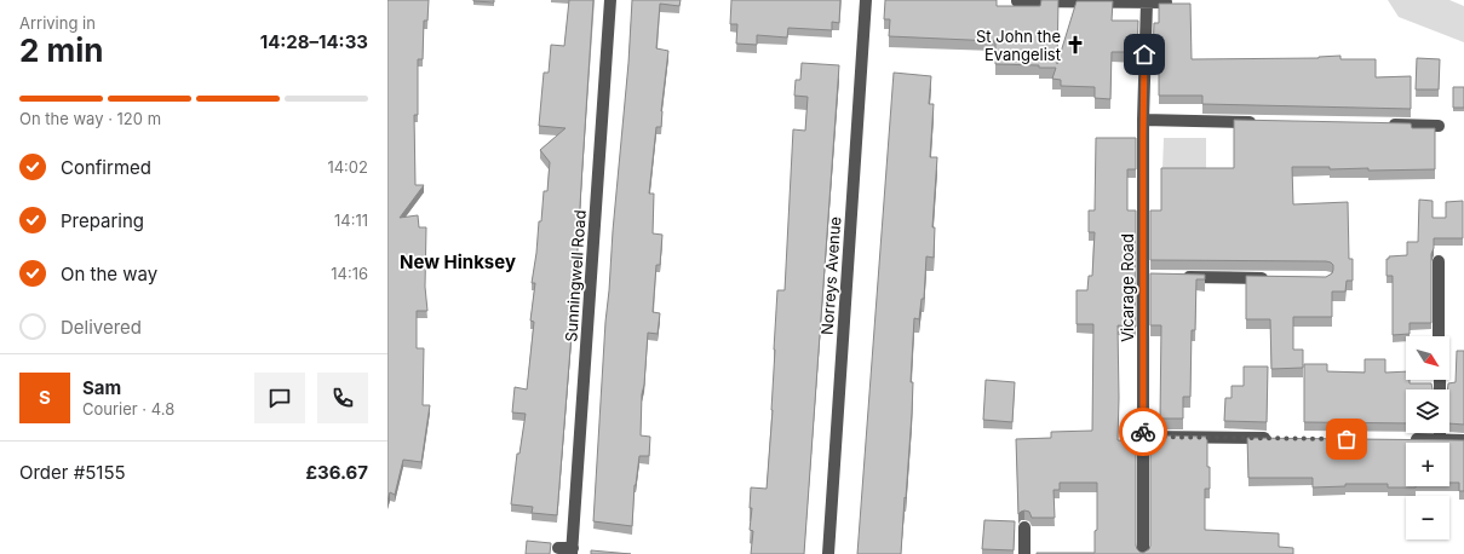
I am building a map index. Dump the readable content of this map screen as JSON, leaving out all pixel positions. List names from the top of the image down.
{
  "streets": {
    "street": ["Sunningwell Road", "Norreys Avenue", "Vicarage Road"]
  },
  "districts": ["New Hinksey"],
  "places": {
    "church": ["St John the Evangelist"]
  },
  "north": "bottom right",
  "page": {
    "heading": ["2 min", "Arriving in", "14:28–14:33"],
    "panel": [
      "Sam",
      "Courier · 4.8",
      "Order #5155",
      "£36.67"
    ],
    "bar": "On the way · 120 m",
    "list": [
      ["Confirmed", "14:02"],
      ["Preparing", "14:11"],
      ["On the way", "14:16"],
      "Delivered"
    ],
    "map_buttons": ["+", "−"],
    "round": "S"
  }
}
